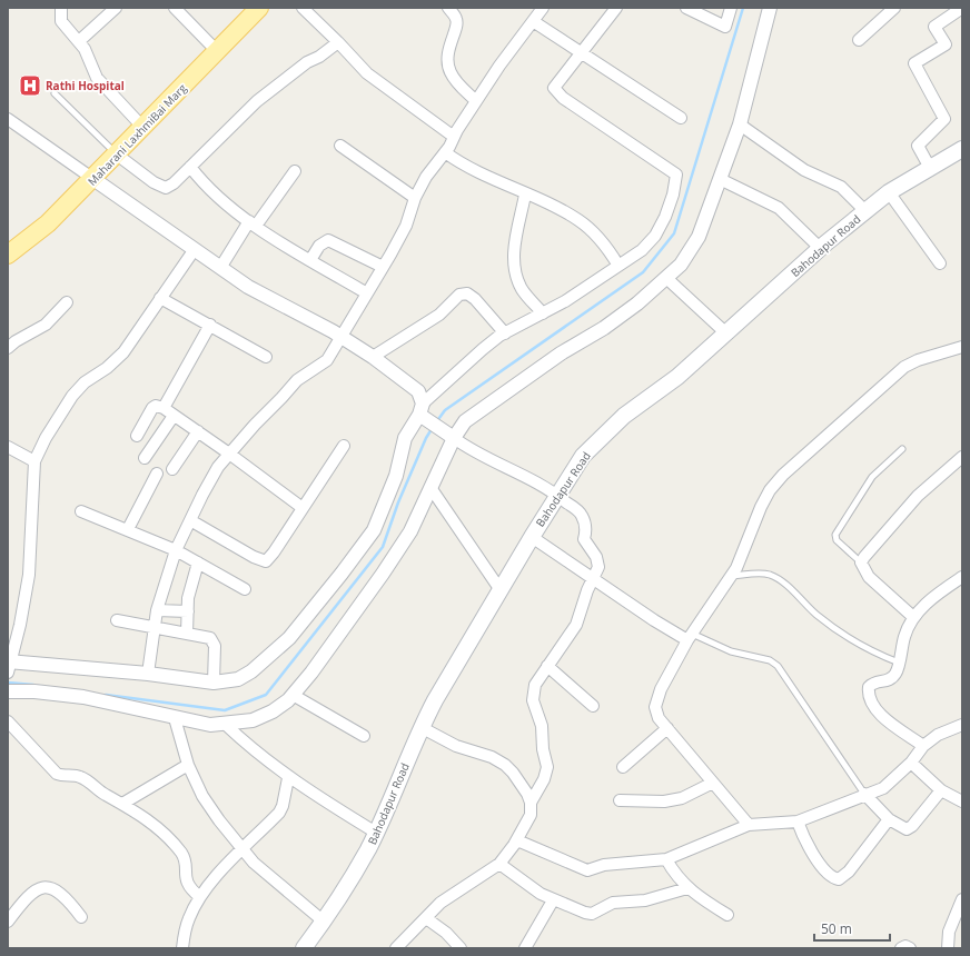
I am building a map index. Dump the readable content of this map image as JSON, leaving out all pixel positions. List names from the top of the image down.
{
  "streets": {
    "main road": ["Maharani LaxhmiBai Marg", "Bahodapur Road"]
  },
  "places": {
    "hospital": ["Rathi Hospital"]
  },
  "scale_bar": "50 m"
}
